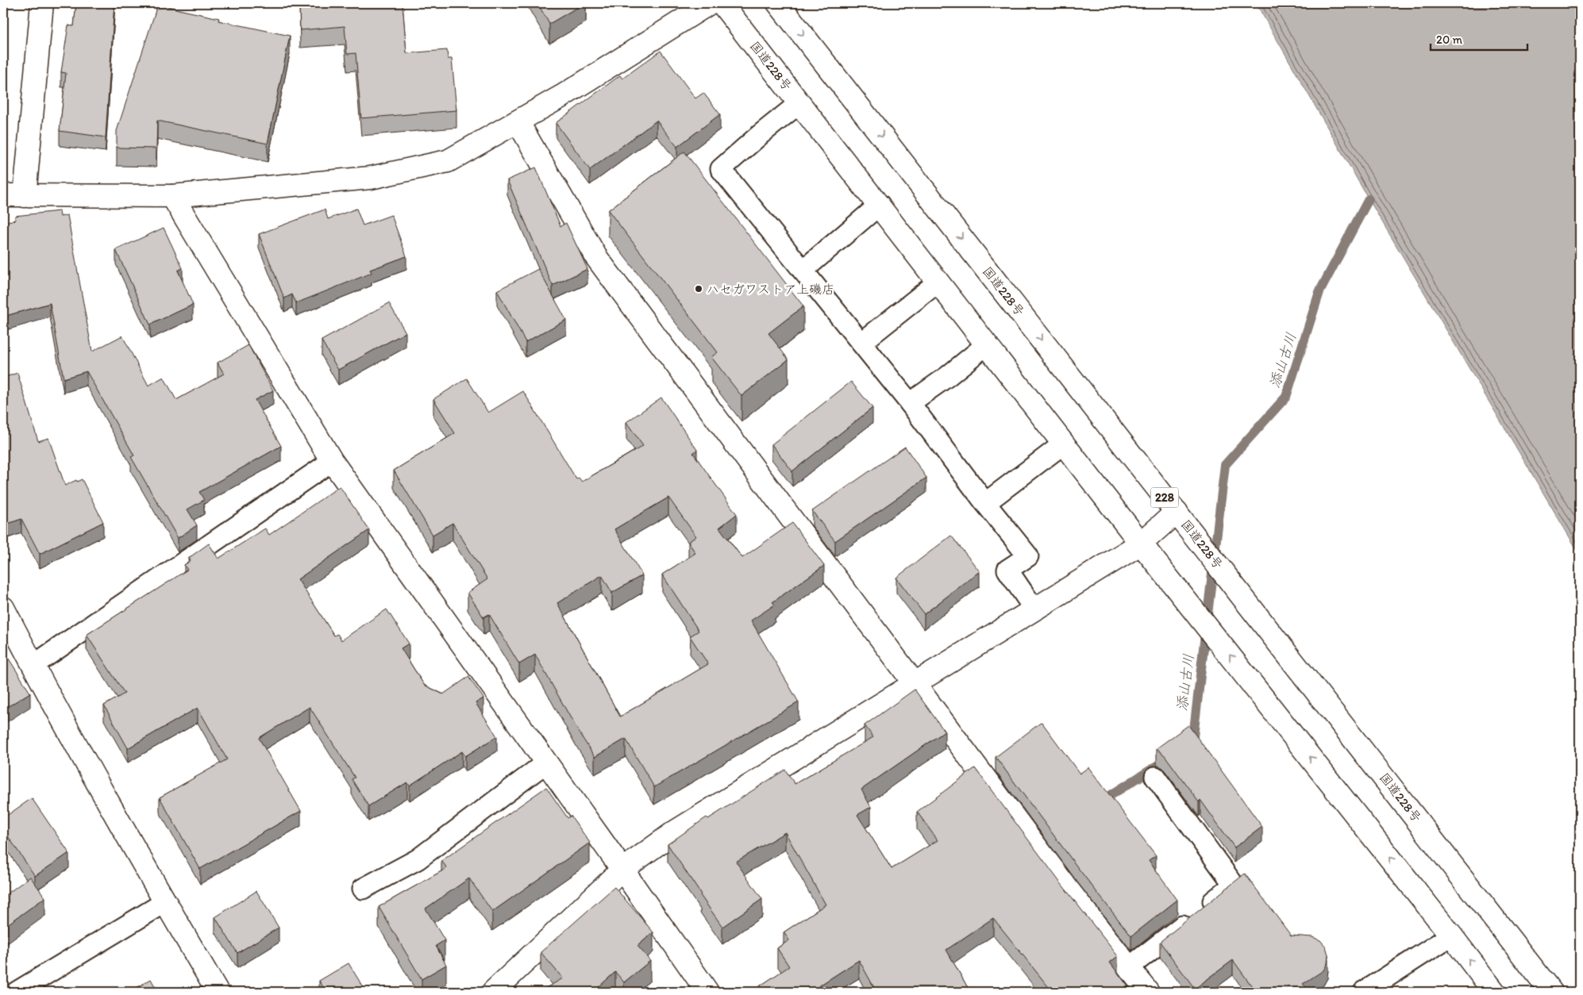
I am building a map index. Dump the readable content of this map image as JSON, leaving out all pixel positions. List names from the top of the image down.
{
  "streets": {
    "main road": ["国道228号", "228"]
  },
  "water": ["添山古川"],
  "places": ["ハセガワストア上磯店"],
  "scale_bar": "20 m"
}
